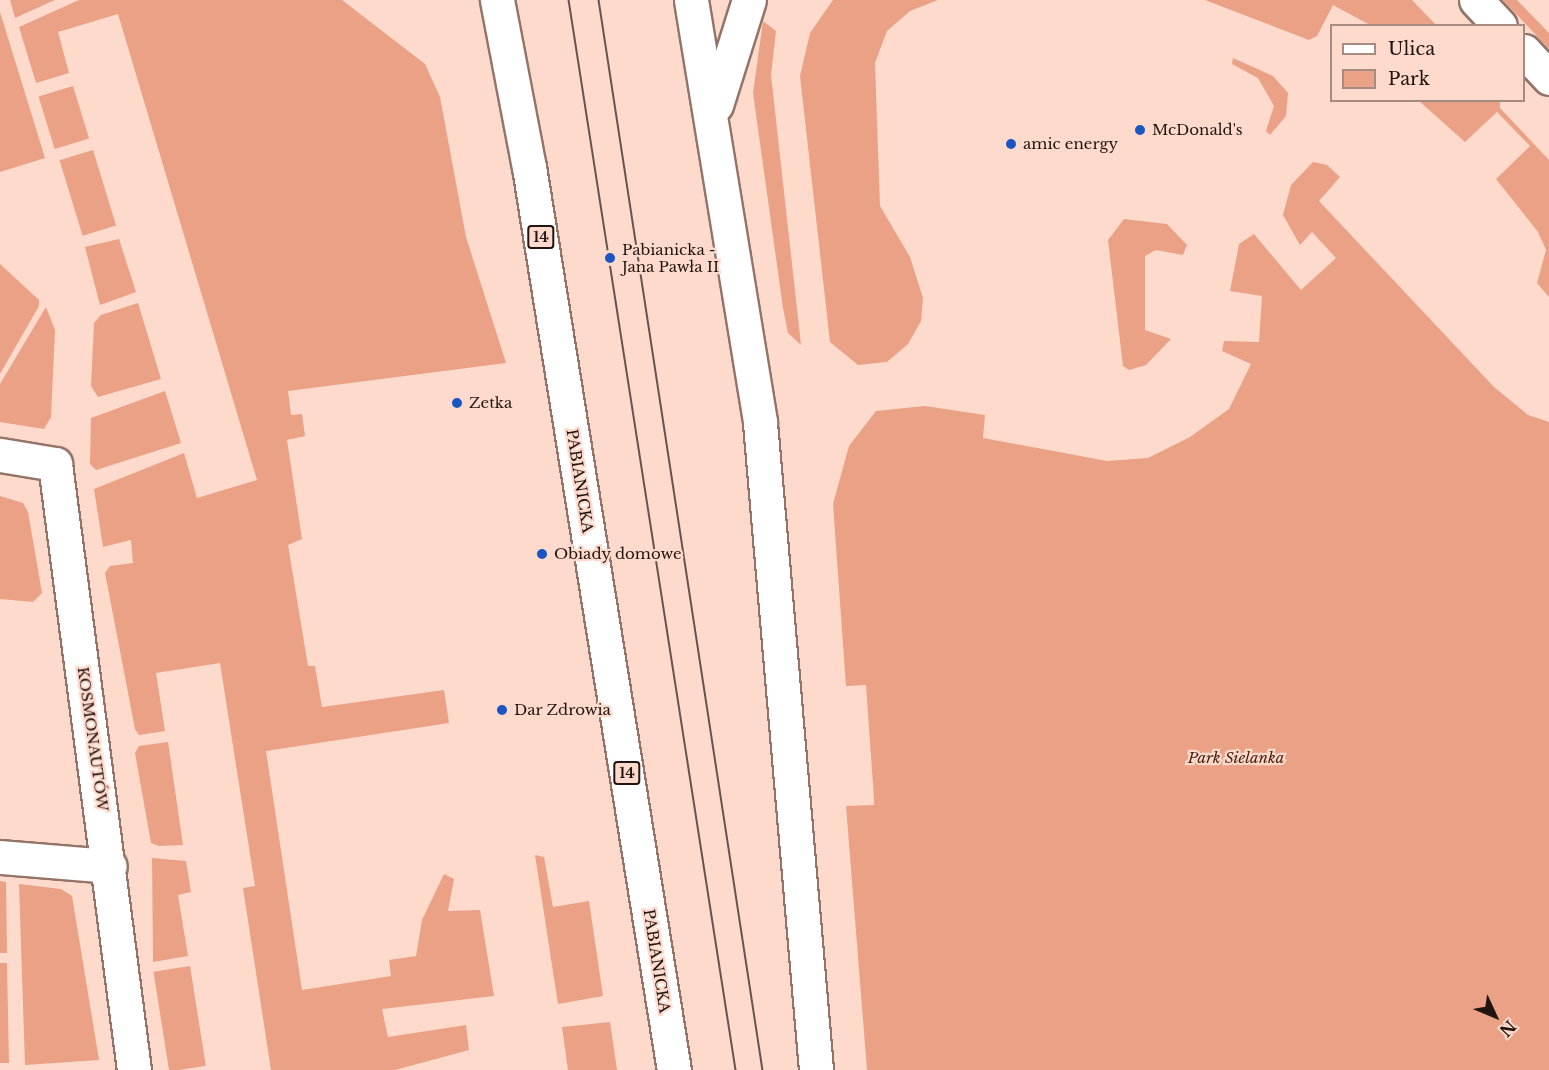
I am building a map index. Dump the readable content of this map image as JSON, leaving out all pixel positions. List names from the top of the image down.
{
  "streets": {
    "main road": ["14", "PABIANICKA", "KOSMONAUTÓW"]
  },
  "parks": ["Park Sielanka"],
  "places": [
    "McDonald's",
    "amic energy",
    "Pabianicka - Jana Pawła II",
    "Zetka",
    "Obiady domowe",
    "Dar Zdrowia"
  ],
  "legend": ["Ulica", "Park"],
  "north": "bottom right"
}
